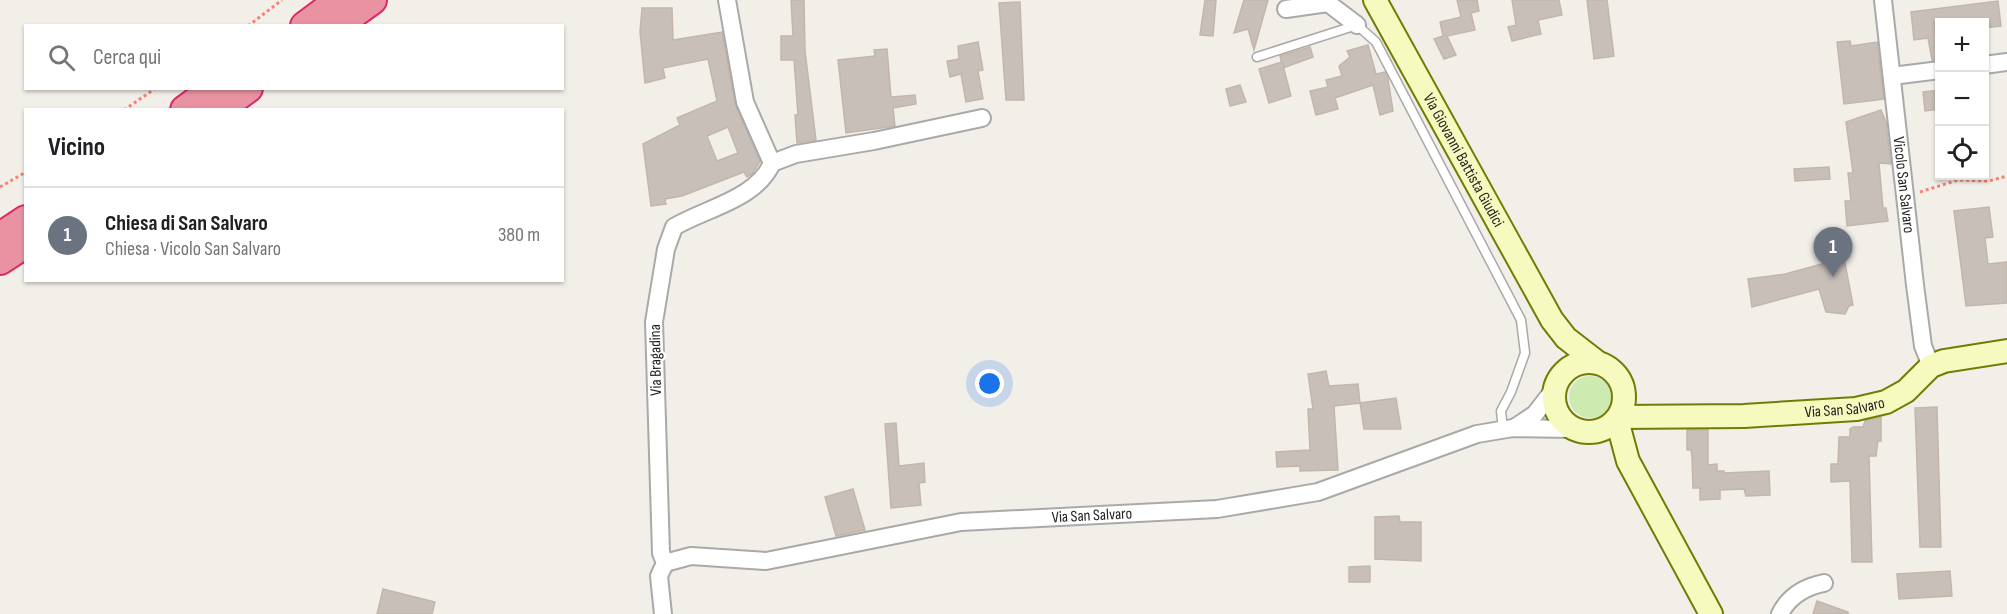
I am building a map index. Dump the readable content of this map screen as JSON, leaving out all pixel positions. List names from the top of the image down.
{
  "streets": {
    "main road": ["Via Giovanni Battista Giudici", "Via San Salvaro"],
    "street": ["Vicolo San Salvaro", "Via Bragadina"]
  },
  "crossings": [
    ["Via Giovanni Battista Giudici", "Via San Salvaro"],
    ["Vicolo San Salvaro", "Via San Salvaro"],
    ["Via Bragadina", "Via San Salvaro"]
  ],
  "page": {
    "map_buttons": ["+", "−"],
    "search": "Cerca qui",
    "heading": "Vicino",
    "list": [
      {
        "mark": "1",
        "name": "Chiesa di San Salvaro",
        "note": "Chiesa · Vicolo San Salvaro",
        "value": "380 m"
      }
    ],
    "pins": "1"
  }
}
